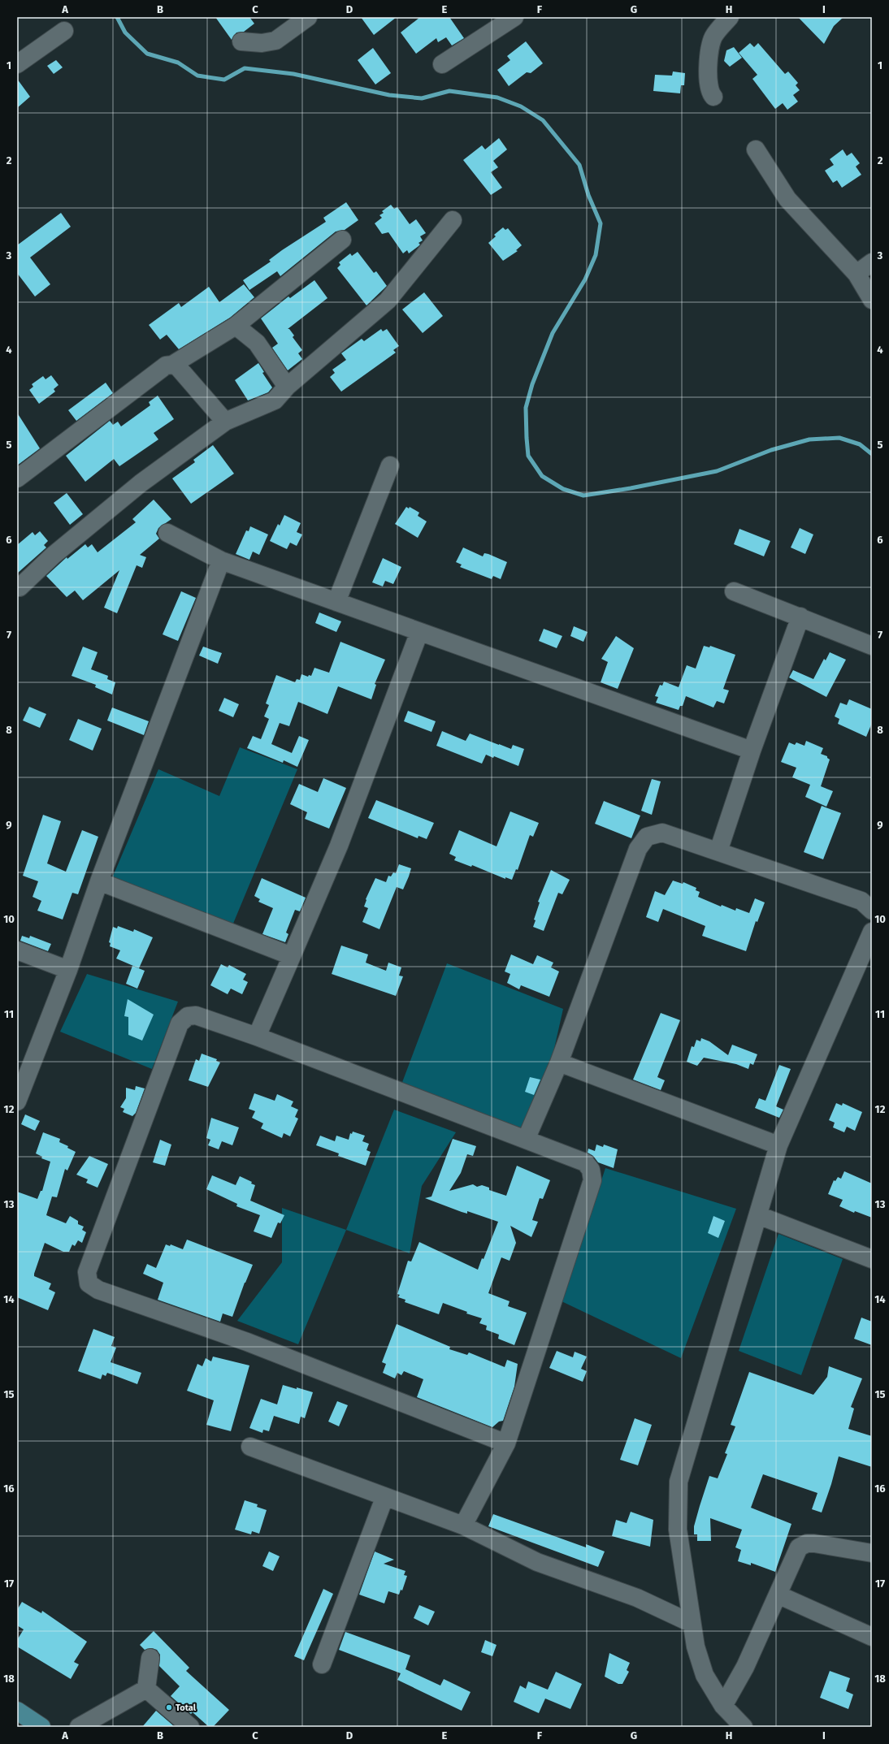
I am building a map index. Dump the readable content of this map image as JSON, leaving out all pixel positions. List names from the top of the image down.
{
  "places": ["Total"],
  "grid": {
    "columns": [
      "A",
      "B",
      "C",
      "D",
      "E",
      "F",
      "G",
      "H",
      "I"
    ],
    "rows": [
      "1",
      "2",
      "3",
      "4",
      "5",
      "6",
      "7",
      "8",
      "9",
      "10",
      "11",
      "12",
      "13",
      "14",
      "15",
      "16",
      "17",
      "18"
    ]
  }
}
